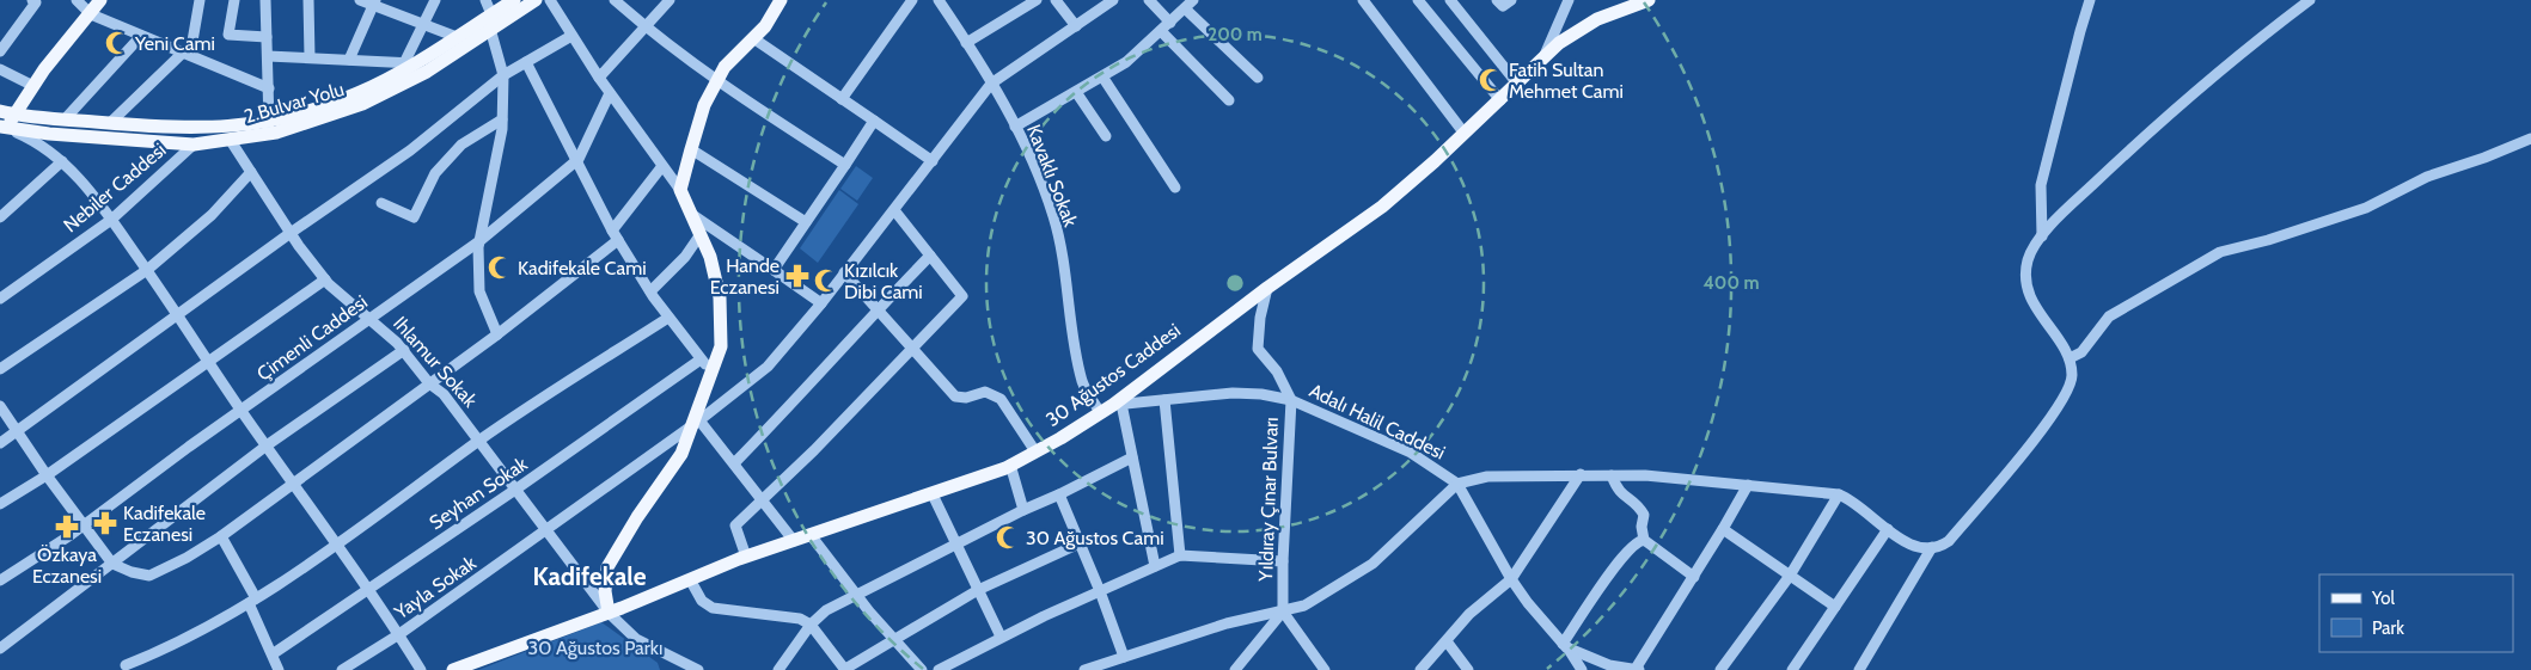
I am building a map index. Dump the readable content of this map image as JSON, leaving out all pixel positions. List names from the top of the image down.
{
  "streets": {
    "main road": ["2.Bulvar Yolu", "30 Ağustos Caddesi"],
    "street": [
      "Kavaklı Sokak",
      "Nebiler Caddesi",
      "Çimenli Caddesi",
      "Ihlamur Sokak",
      "Adalı Halil Caddesi",
      "Seyhan Sokak",
      "Yıldıray Çınar Bulvarı",
      "Yayla Sokak"
    ]
  },
  "crossings": [
    ["2.Bulvar Yolu", "Nebiler Caddesi"],
    ["2.Bulvar Yolu", "Ihlamur Sokak"],
    ["Kavaklı Sokak", "30 Ağustos Caddesi"],
    ["Kavaklı Sokak", "Yayla Sokak"],
    ["Çimenli Caddesi", "Ihlamur Sokak"],
    ["Ihlamur Sokak", "30 Ağustos Caddesi"],
    ["Ihlamur Sokak", "Seyhan Sokak"],
    ["Ihlamur Sokak", "Yayla Sokak"],
    ["30 Ağustos Caddesi", "Adalı Halil Caddesi"],
    ["30 Ağustos Caddesi", "Yıldıray Çınar Bulvarı"],
    ["Adalı Halil Caddesi", "Yıldıray Çınar Bulvarı"]
  ],
  "districts": ["Kadifekale"],
  "parks": ["30 Ağustos Parkı"],
  "places": {
    "mosque": [
      "Yeni Cami",
      "Fatih Sultan Mehmet Cami",
      "Kadifekale Cami",
      "Kızılcık Dibi Cami",
      "30 Ağustos Cami"
    ],
    "pharmacy": ["Hande Eczanesi", "Kadifekale Eczanesi", "Özkaya Eczanesi"]
  },
  "legend": ["Yol", "Park"],
  "rings": ["200 m", "400 m"]
}
